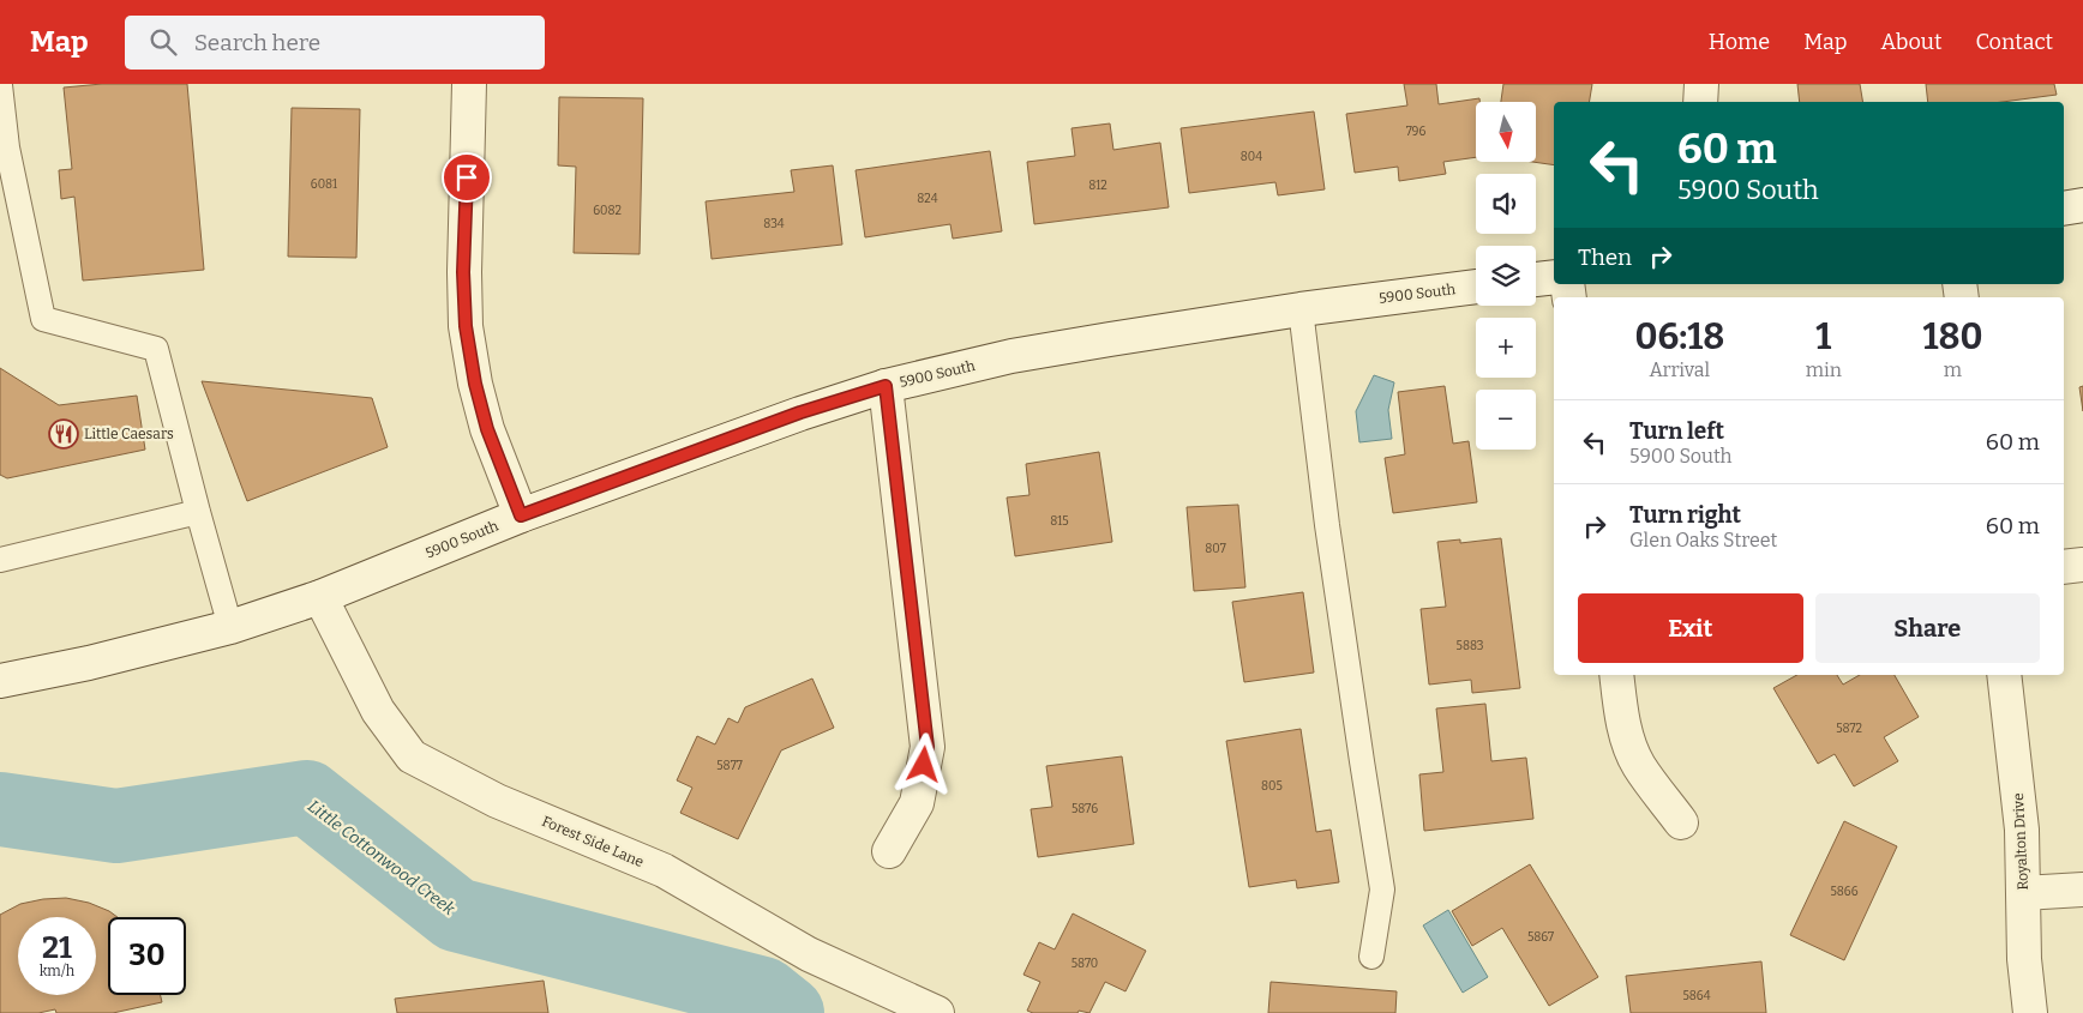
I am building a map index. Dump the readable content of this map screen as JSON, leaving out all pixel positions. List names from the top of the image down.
{
  "streets": {
    "street": ["5900 South", "Forest Side Lane", "Royalton Drive"]
  },
  "crossings": [
    ["5900 South", "Forest Side Lane"]
  ],
  "water": ["Little Cottonwood Creek"],
  "places": {
    "restaurant": ["Little Caesars"]
  },
  "house_numbers": [
    "796",
    "804",
    "6081",
    "812",
    "824",
    "6082",
    "834",
    "815",
    "807",
    "5883",
    "5872",
    "5877",
    "805",
    "5876",
    "5866",
    "5867",
    "5870",
    "5864"
  ],
  "north": "bottom",
  "page": {
    "header": "Map",
    "search": "Search here",
    "nav": [
      "Home",
      "Map",
      "About",
      "Contact"
    ],
    "map_buttons": ["+", "−"],
    "turn": ["60 m", "5900 South"],
    "then": "Then",
    "eta": [
      "06:18",
      "Arrival",
      "1",
      "min",
      "180",
      "m"
    ],
    "list": [
      {
        "name": "Turn left",
        "note": "5900 South",
        "value": "60 m"
      },
      {
        "name": "Turn right",
        "note": "Glen Oaks Street",
        "value": "60 m"
      }
    ],
    "buttons": ["Exit", "Share"],
    "speed": "21 km/h",
    "limit": "30"
  }
}
